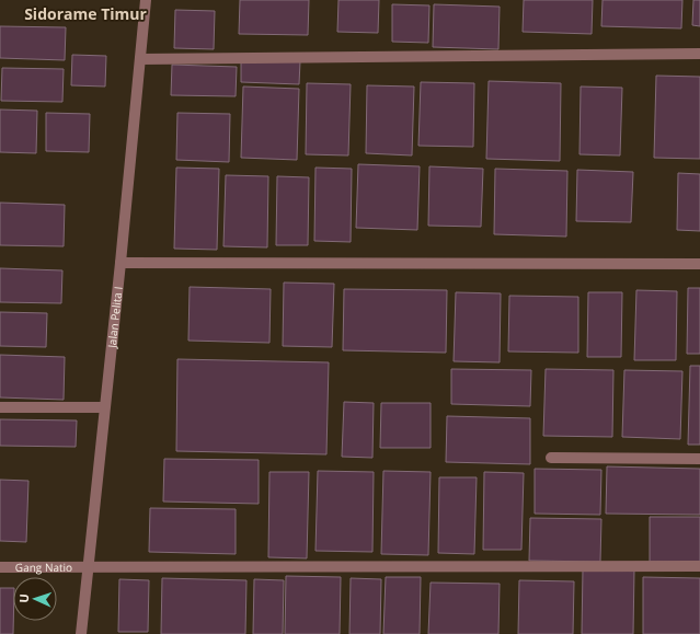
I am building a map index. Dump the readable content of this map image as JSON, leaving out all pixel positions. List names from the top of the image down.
{
  "streets": {
    "street": ["Jalan Pelita I", "Gang Natio"]
  },
  "crossings": [
    ["Jalan Pelita I", "Gang Natio"]
  ],
  "districts": ["Sidorame Timur"],
  "north": "left"
}
